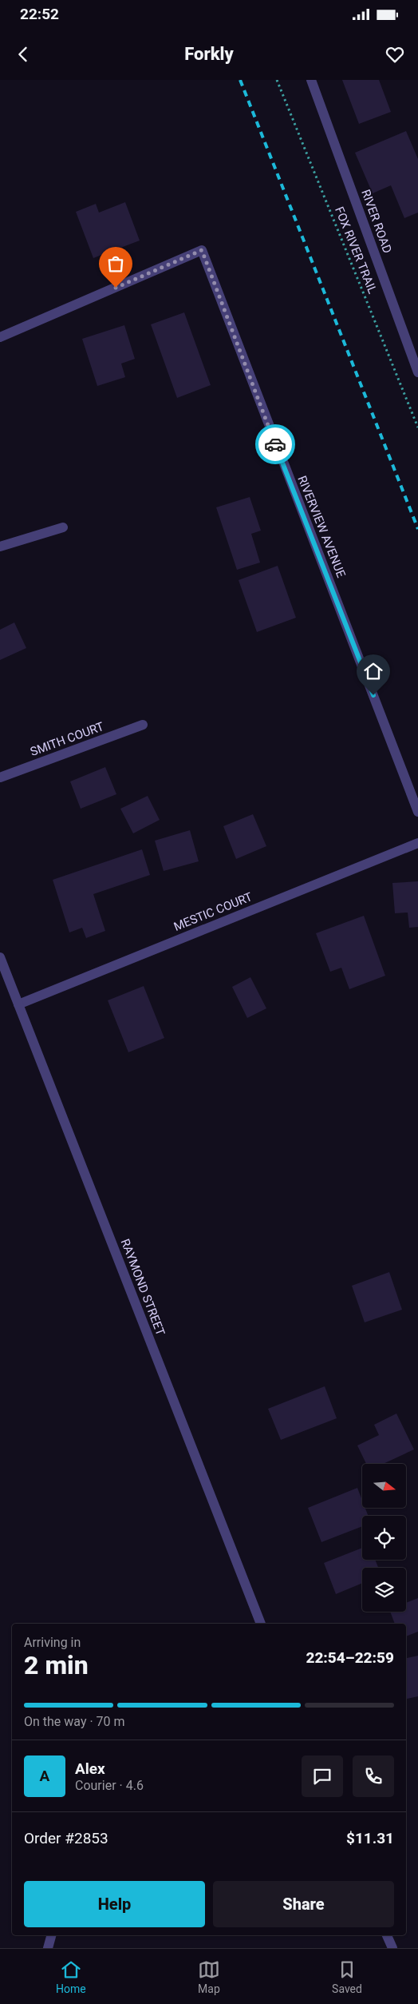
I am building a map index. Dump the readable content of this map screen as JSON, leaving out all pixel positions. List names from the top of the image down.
{
  "streets": {
    "street": [
      "RIVER ROAD",
      "RIVERVIEW AVENUE",
      "SMITH COURT",
      "MESTIC COURT",
      "RAYMOND STREET"
    ],
    "path": ["FOX RIVER TRAIL"]
  },
  "crossings": [
    ["MESTIC COURT", "RAYMOND STREET"]
  ],
  "north": "right",
  "page": {
    "status": "22:52",
    "header": "Forkly",
    "heading": ["2 min", "Arriving in", "22:54–22:59"],
    "panel": [
      "Alex",
      "Courier · 4.6",
      "Order #2853",
      "$11.31"
    ],
    "bar": "On the way · 70 m",
    "round": "A",
    "buttons": ["Help", "Share"],
    "tabs": ["Home", "Map", "Saved"]
  }
}
